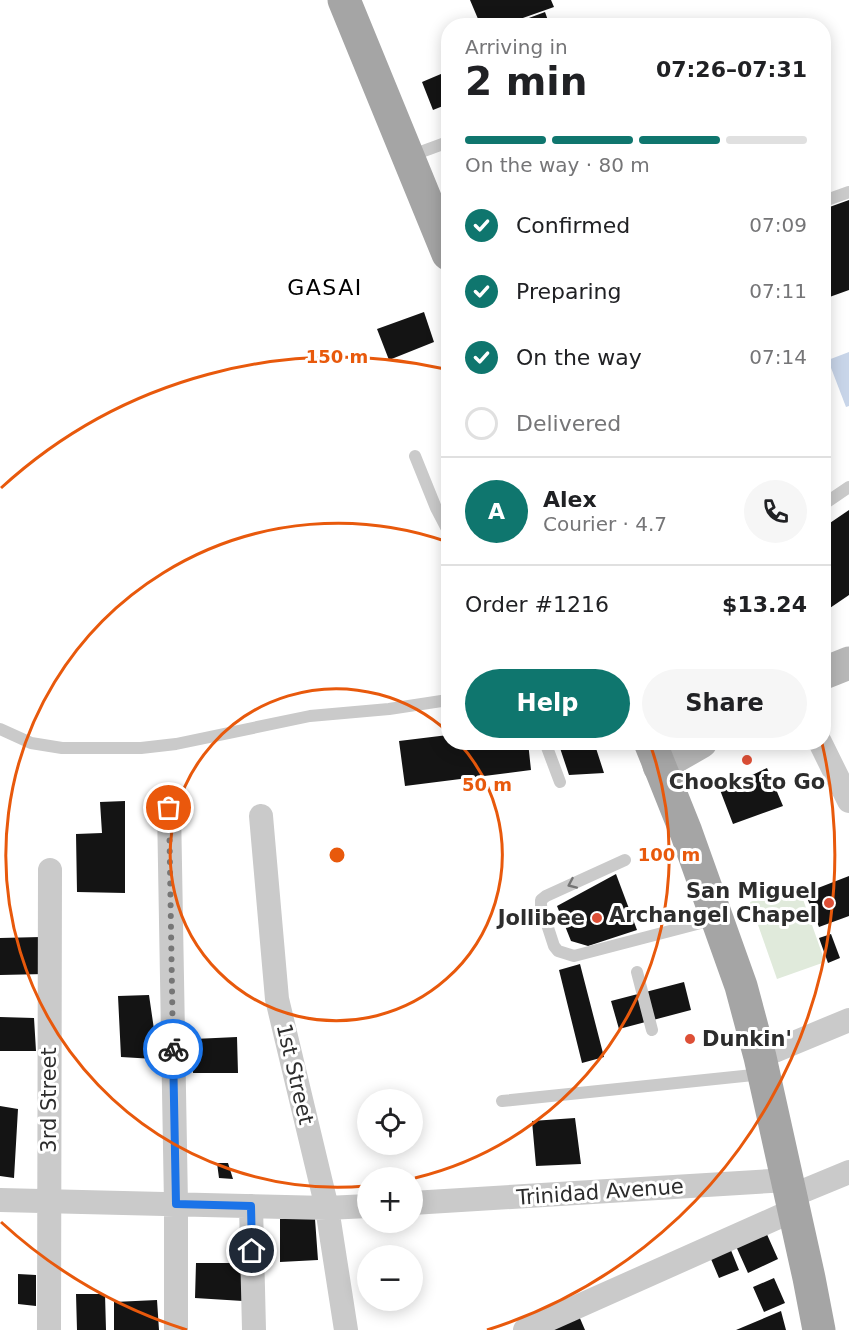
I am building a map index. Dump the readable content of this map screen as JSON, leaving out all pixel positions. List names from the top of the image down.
{
  "streets": {
    "street": ["1st Street", "3rd Street", "Trinidad Avenue"]
  },
  "districts": ["GASAI"],
  "places": [
    "Chooks to Go",
    "San Miguel Archangel Chapel",
    "Jollibee",
    "Dunkin'"
  ],
  "page": {
    "heading": ["2 min", "Arriving in", "07:26–07:31"],
    "panel": [
      "Alex",
      "Courier · 4.7",
      "Order #1216",
      "$13.24"
    ],
    "bar": "On the way · 80 m",
    "list": [
      ["Confirmed", "07:09"],
      ["Preparing", "07:11"],
      ["On the way", "07:14"],
      "Delivered"
    ],
    "round": "A",
    "buttons": ["Help", "Share"],
    "map_buttons": ["+", "−"]
  },
  "rings": ["150 m", "50 m", "100 m"]
}
